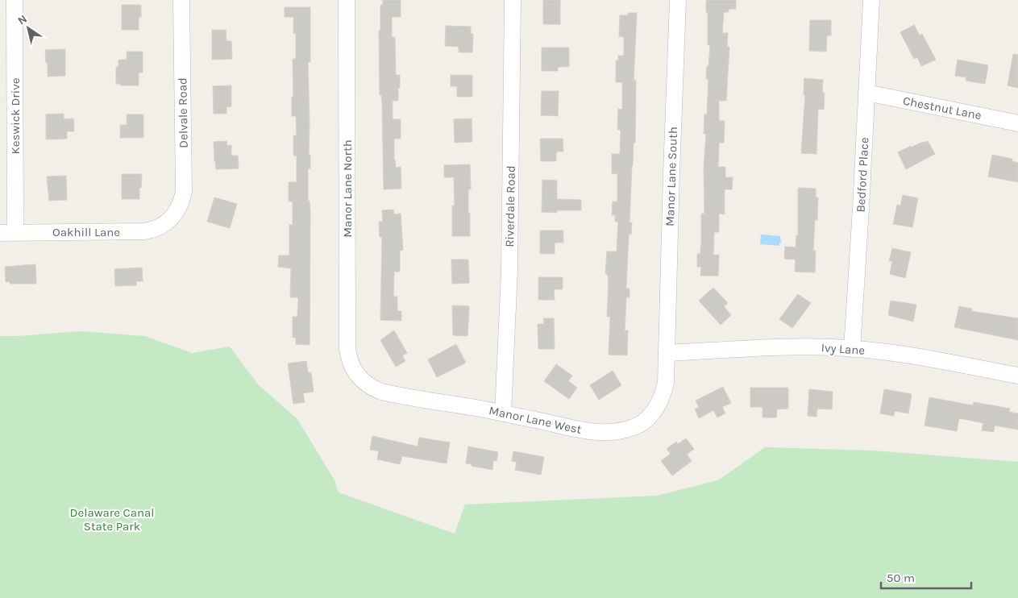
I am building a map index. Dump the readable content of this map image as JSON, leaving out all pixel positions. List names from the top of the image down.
{
  "streets": {
    "street": [
      "Chestnut Lane",
      "Delvale Road",
      "Keswick Drive",
      "Bedford Place",
      "Manor Lane South",
      "Manor Lane North",
      "Riverdale Road",
      "Oakhill Lane",
      "Ivy Lane",
      "Manor Lane West"
    ]
  },
  "crossings": [
    ["Chestnut Lane", "Bedford Place"],
    ["Delvale Road", "Oakhill Lane"],
    ["Keswick Drive", "Oakhill Lane"],
    ["Bedford Place", "Ivy Lane"],
    ["Manor Lane South", "Ivy Lane"],
    ["Manor Lane South", "Manor Lane West"],
    ["Manor Lane North", "Manor Lane West"],
    ["Riverdale Road", "Manor Lane West"],
    ["Ivy Lane", "Manor Lane West"]
  ],
  "parks": ["Delaware Canal State Park"],
  "scale_bar": "50 m",
  "north": "top left"
}
